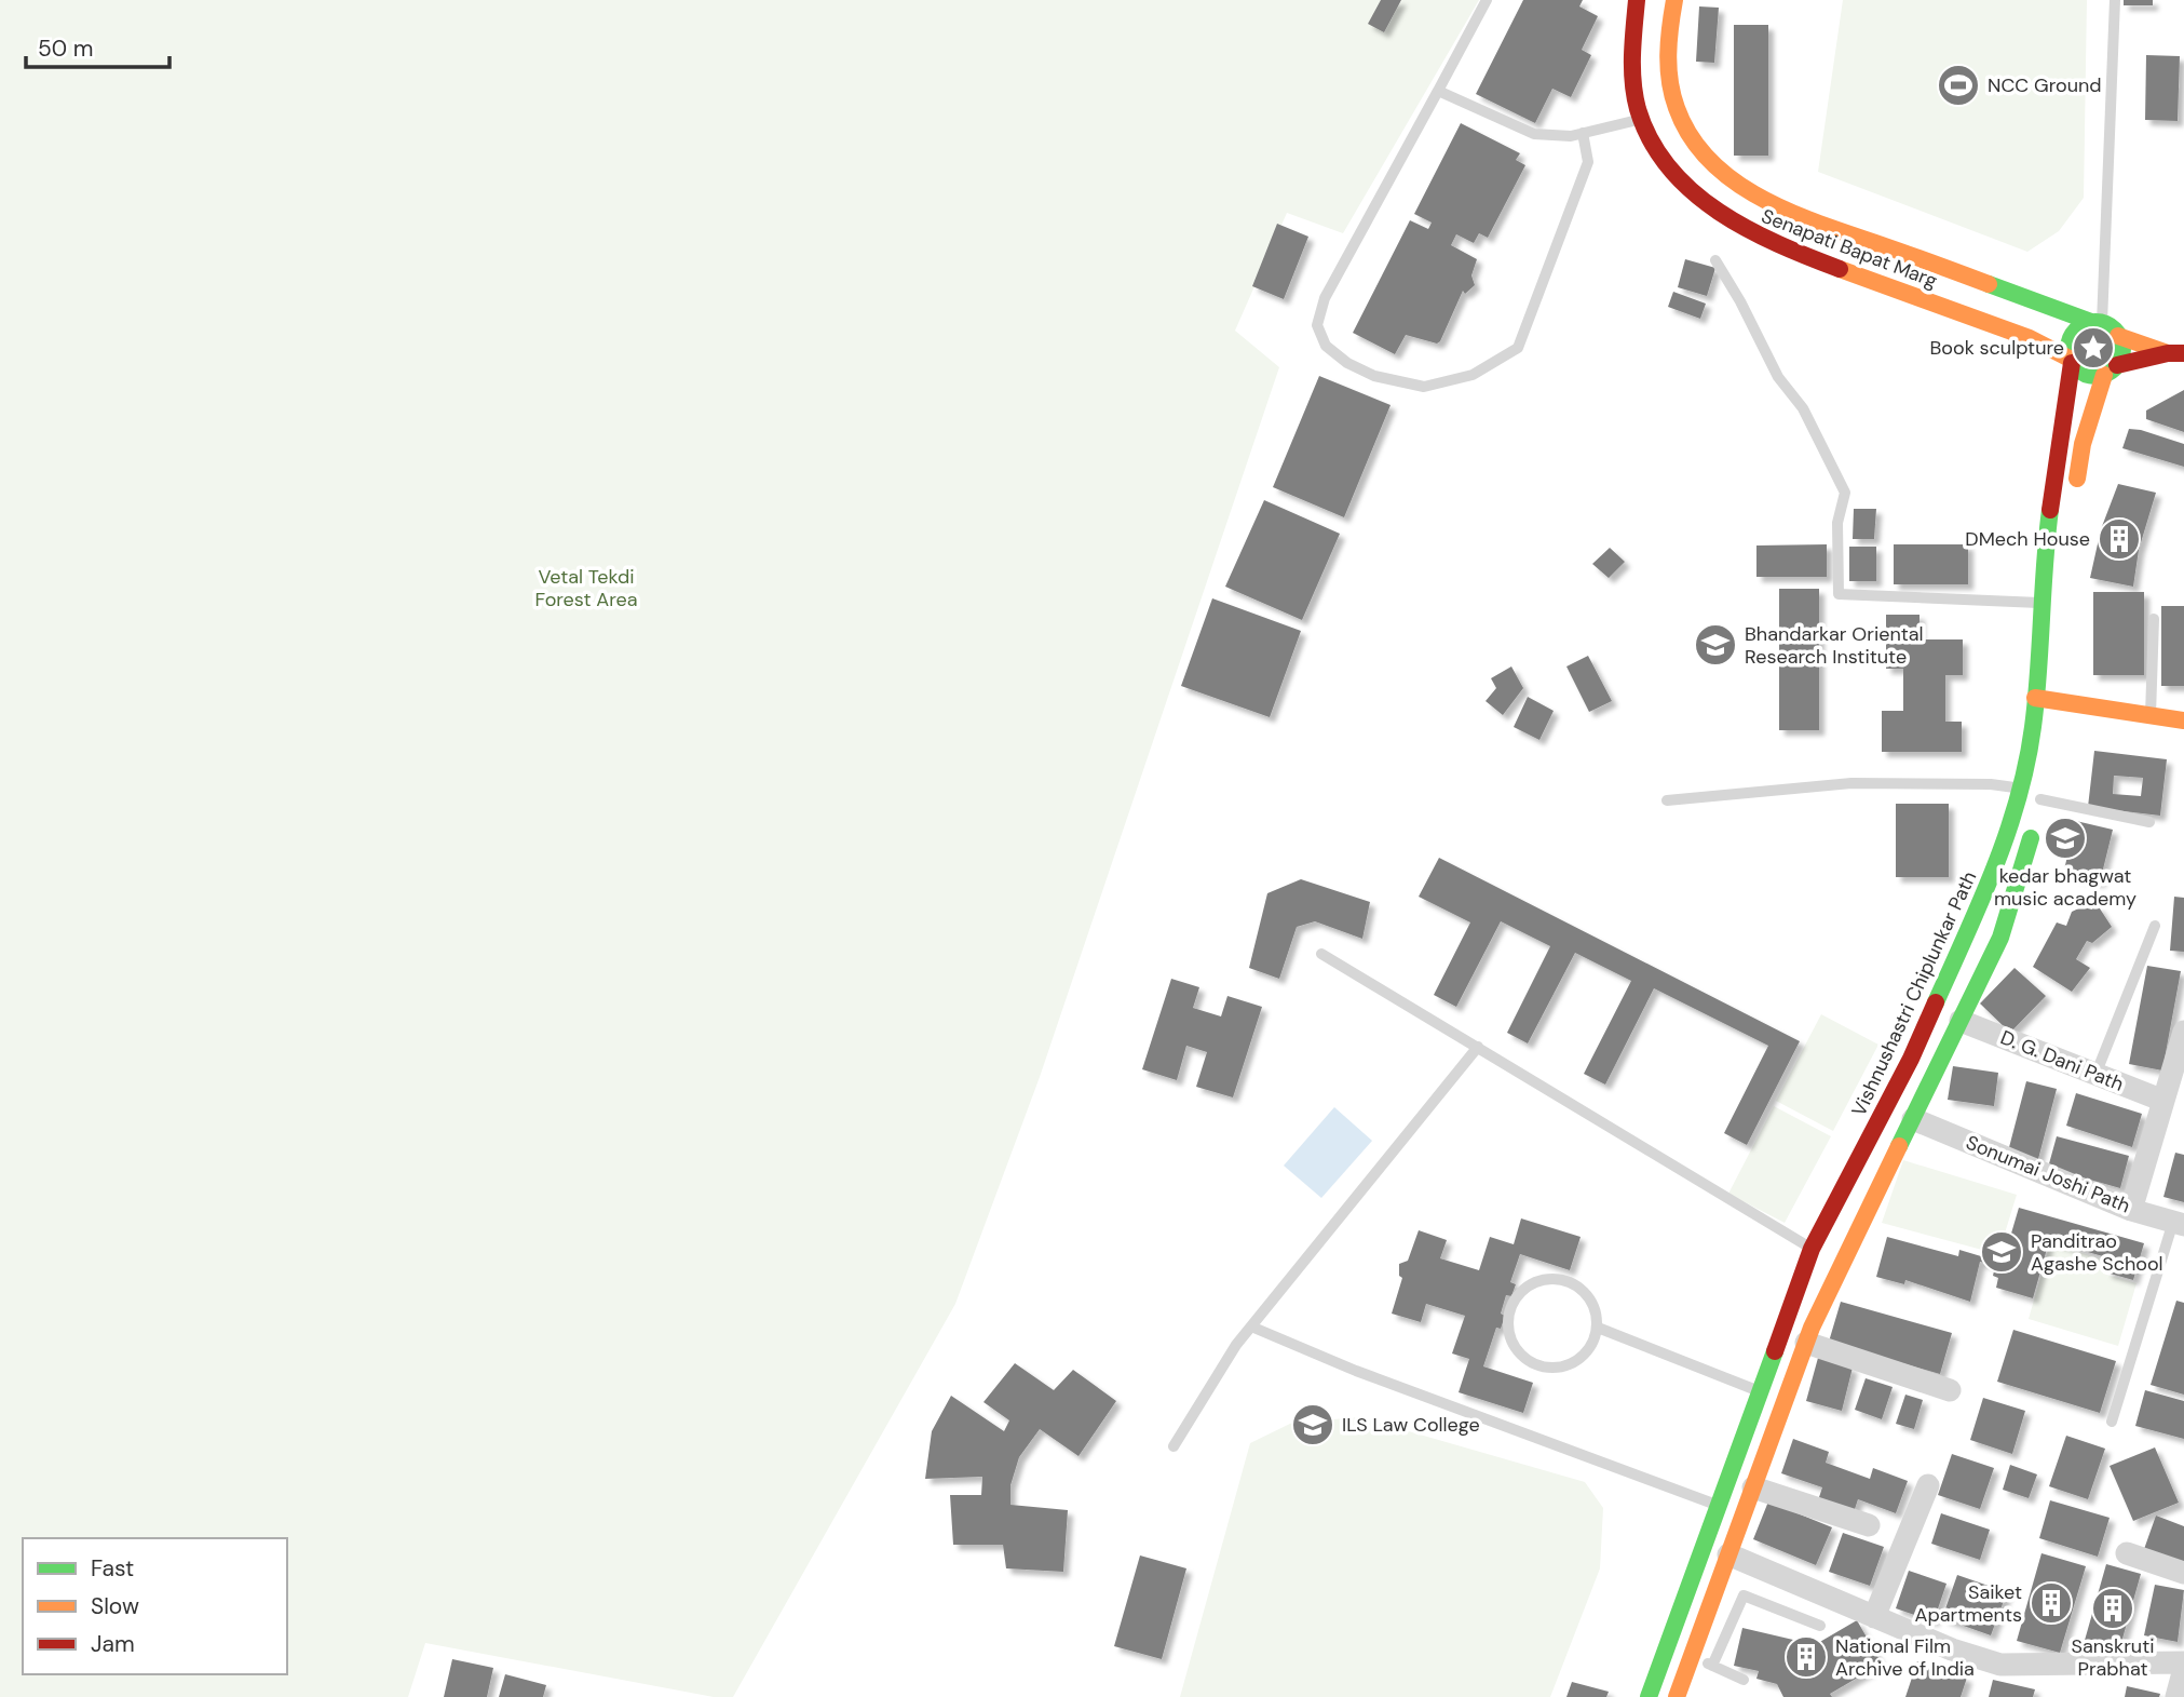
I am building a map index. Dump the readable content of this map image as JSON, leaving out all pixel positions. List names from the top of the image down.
{
  "streets": {
    "main road": ["Senapati Bapat Marg", "Vishnushastri Chiplunkar Path"],
    "street": ["D. G. Dani Path", "Sonumai Joshi Path"]
  },
  "crossings": [
    ["Senapati Bapat Marg", "Vishnushastri Chiplunkar Path"]
  ],
  "parks": ["Vetal Tekdi Forest Area"],
  "places": {
    "sports": ["NCC Ground"],
    "place": ["Book sculpture"],
    "building": [
      "DMech House",
      "Saiket Apartments",
      "Sanskruti Prabhat",
      "National Film Archive of India"
    ],
    "school or university": [
      "Bhandarkar Oriental Research Institute",
      "kedar bhagwat music academy",
      "Panditrao Agashe School",
      "ILS Law College"
    ]
  },
  "legend": ["Fast", "Slow", "Jam"],
  "scale_bar": "50 m"
}
